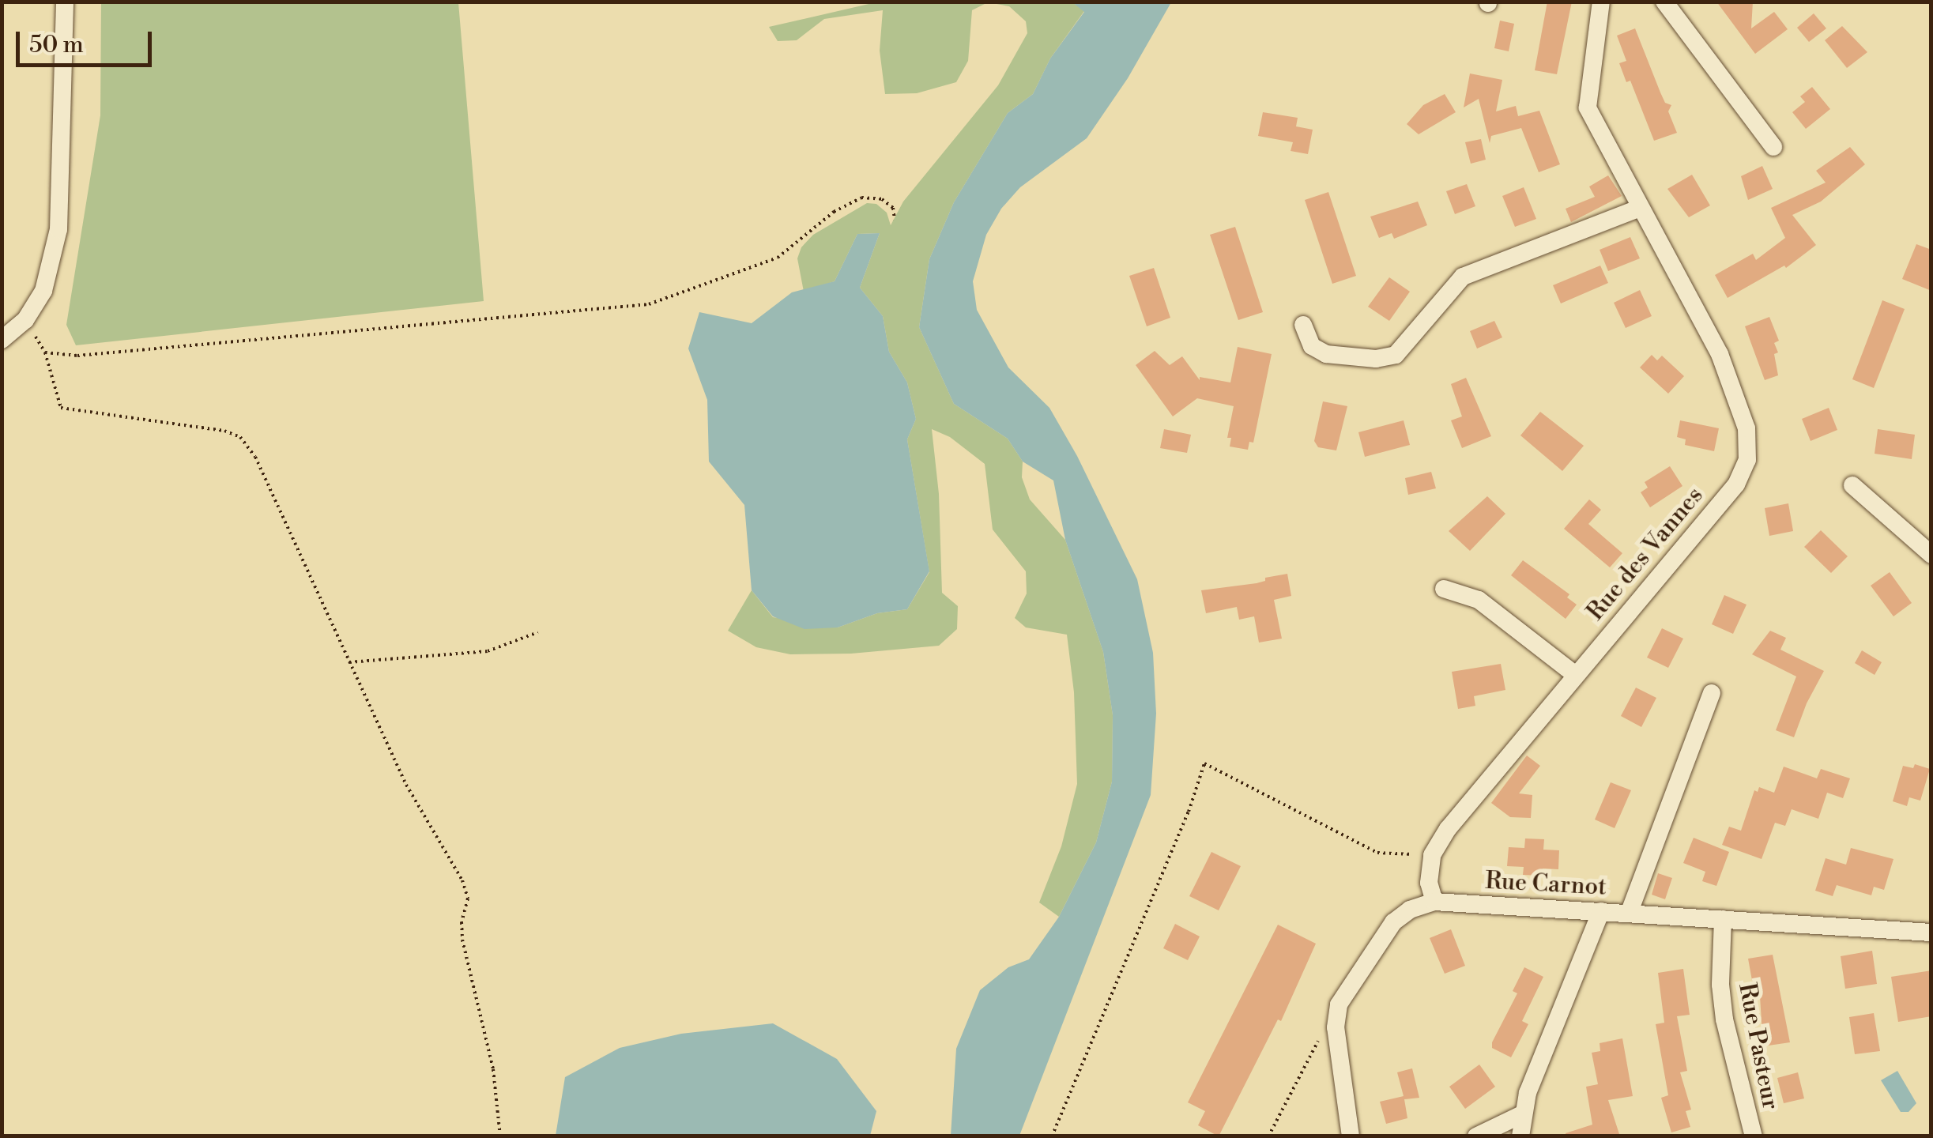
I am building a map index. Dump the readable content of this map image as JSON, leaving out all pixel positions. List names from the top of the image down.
{
  "streets": {
    "street": ["Rue des Vannes", "Rue Carnot", "Rue Pasteur"]
  },
  "crossings": [
    ["Rue Carnot", "Rue Pasteur"]
  ],
  "scale_bar": "50 m"
}
